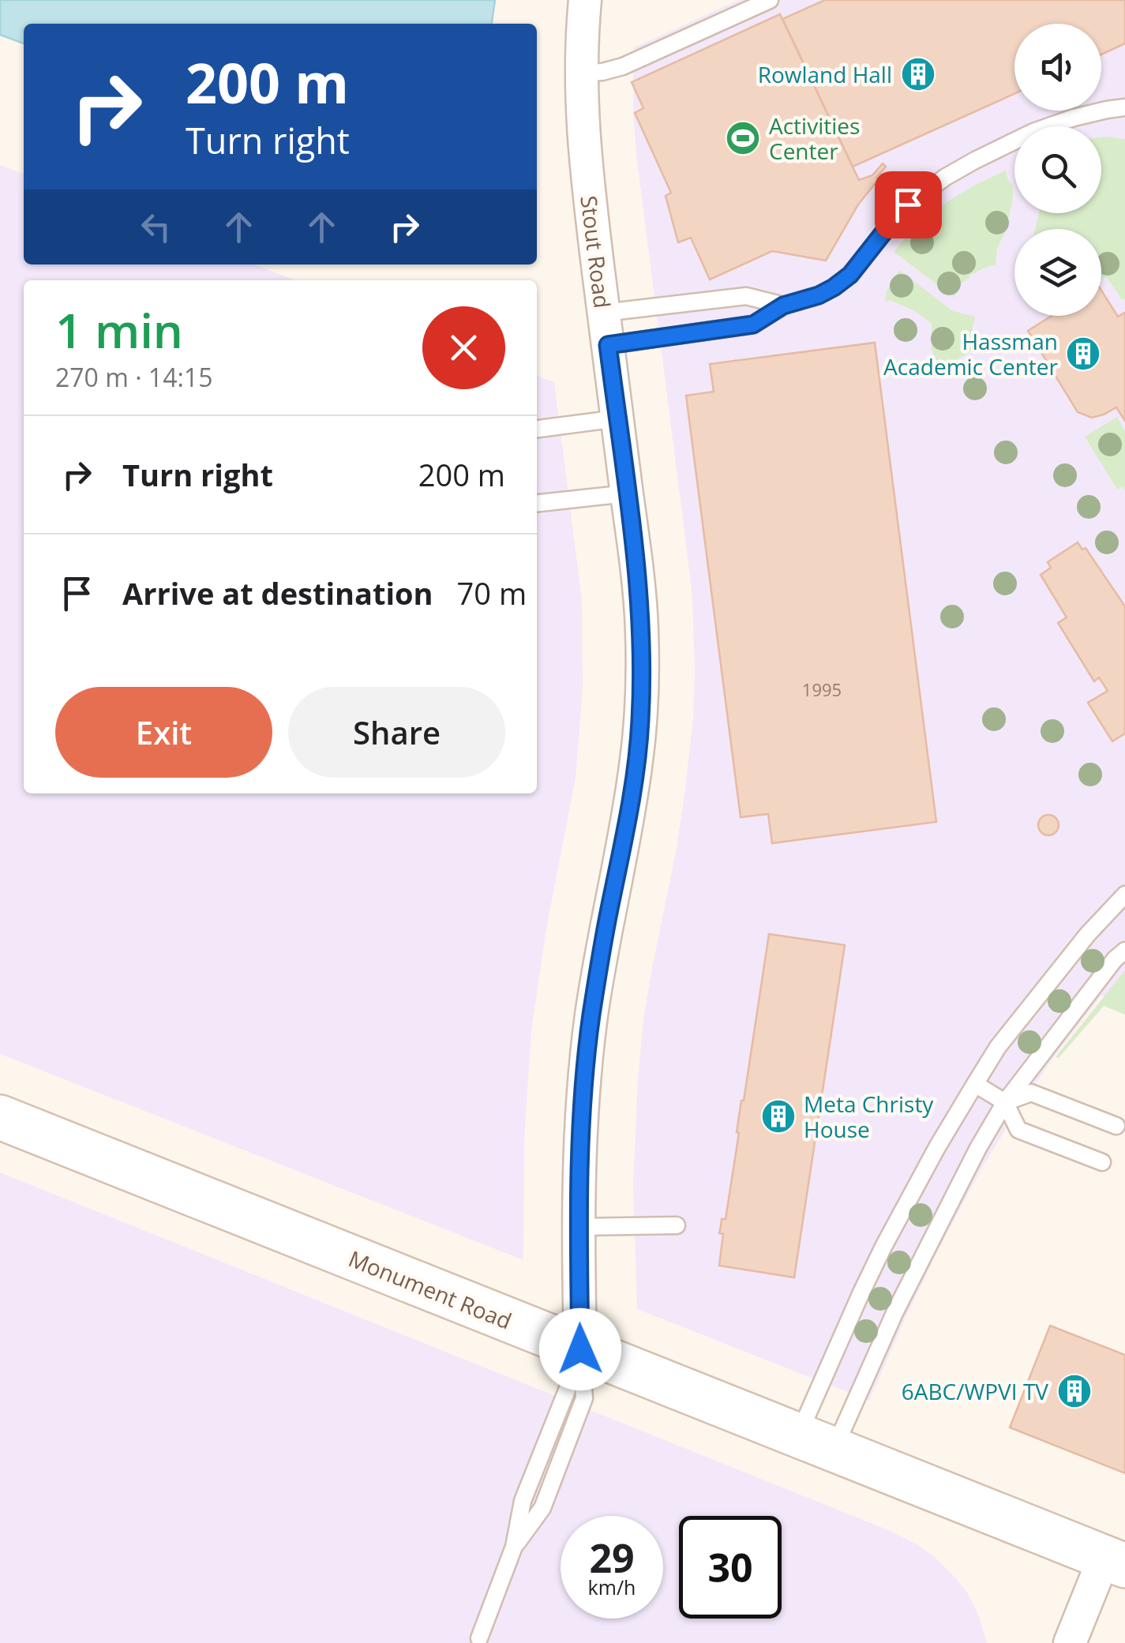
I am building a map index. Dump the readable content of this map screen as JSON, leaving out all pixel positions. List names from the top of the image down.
{
  "streets": {
    "street": ["Stout Road", "Monument Road"]
  },
  "crossings": [
    ["Stout Road", "Monument Road"]
  ],
  "places": {
    "building": [
      "Rowland Hall",
      "Hassman Academic Center",
      "Meta Christy House",
      "6ABC/WPVI TV"
    ],
    "sports": ["Activities Center"]
  },
  "house_numbers": ["1995"],
  "page": {
    "turn": ["200 m", "Turn right"],
    "heading": ["1 min", "270 m · 14:15"],
    "list": [
      {
        "name": "Turn right",
        "value": "200 m"
      },
      {
        "name": "Arrive at destination",
        "value": "70 m"
      }
    ],
    "buttons": ["Exit", "Share"],
    "speed": "29 km/h",
    "limit": "30"
  }
}
